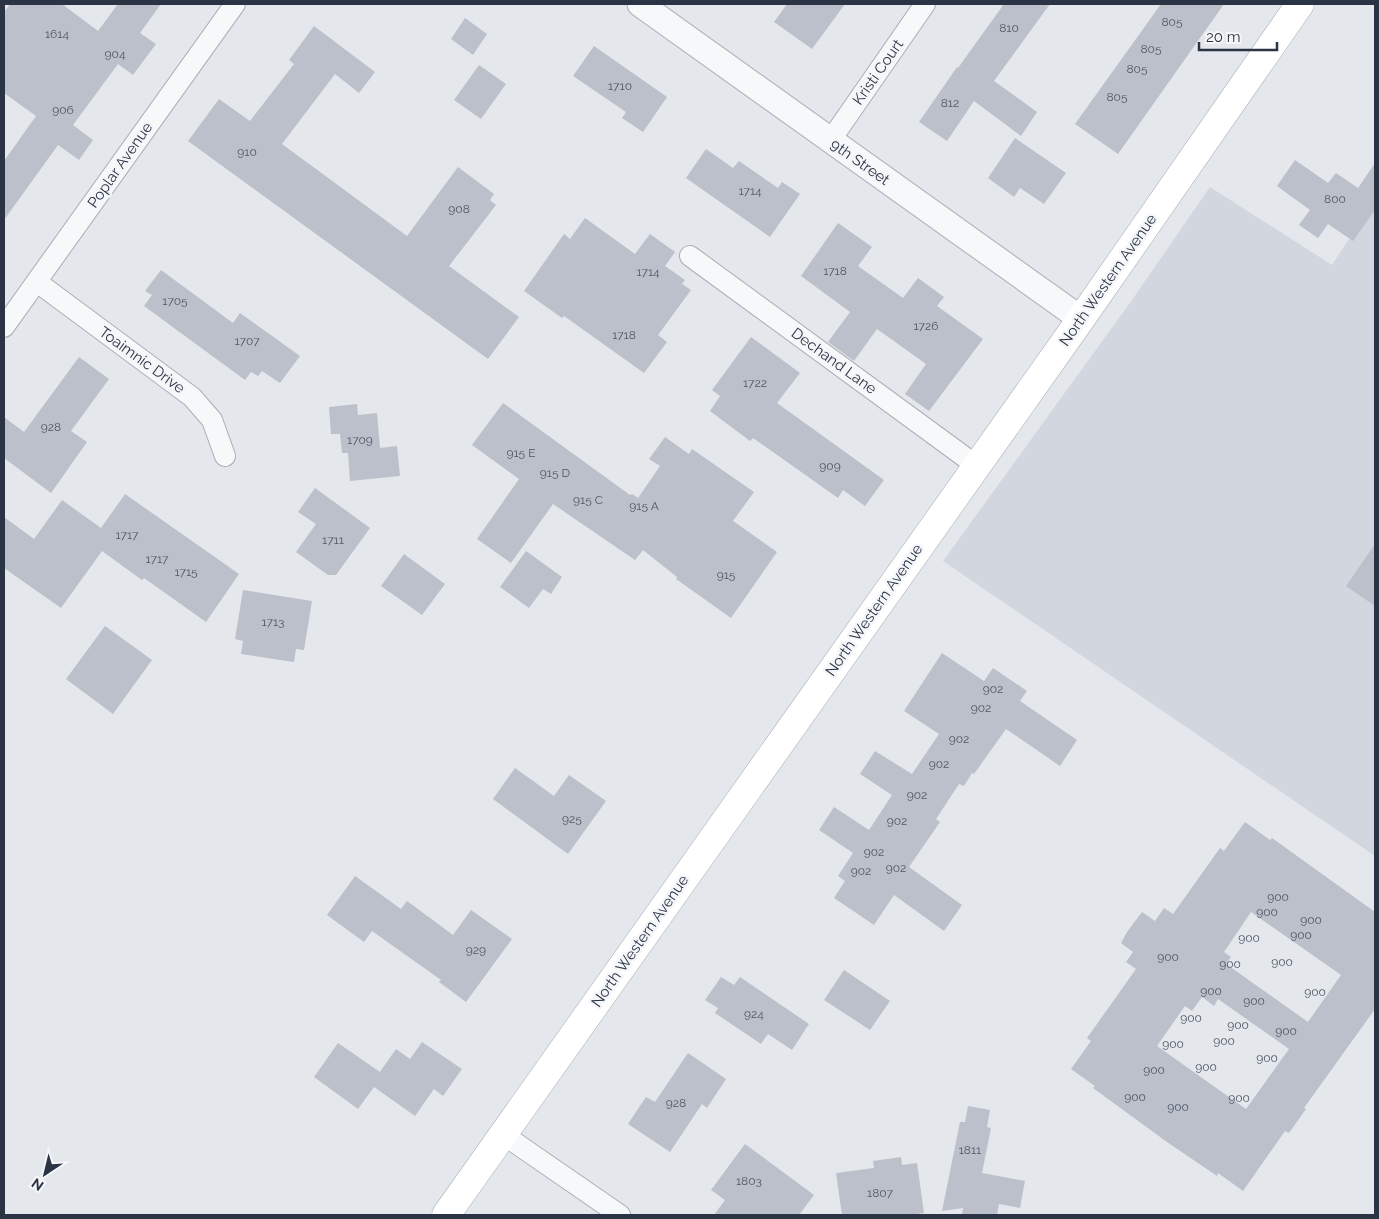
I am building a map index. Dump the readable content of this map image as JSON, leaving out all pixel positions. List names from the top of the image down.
{
  "streets": {
    "main road": ["North Western Avenue"],
    "street": [
      "Kristi Court",
      "9th Street",
      "Poplar Avenue",
      "Toaimnic Drive",
      "Dechand Lane"
    ]
  },
  "crossings": [
    ["Kristi Court", "9th Street"],
    ["9th Street", "North Western Avenue"],
    ["Poplar Avenue", "Toaimnic Drive"],
    ["North Western Avenue", "Dechand Lane"]
  ],
  "house_numbers": [
    "805",
    "810",
    "1614",
    "805",
    "904",
    "805",
    "1710",
    "805",
    "812",
    "906",
    "910",
    "1714",
    "800",
    "908",
    "1718",
    "1714",
    "1705",
    "1726",
    "1718",
    "1707",
    "1722",
    "928",
    "1709",
    "915 E",
    "909",
    "915 D",
    "915 C",
    "915 A",
    "1717",
    "1711",
    "1717",
    "1715",
    "915",
    "1713",
    "902",
    "902",
    "902",
    "902",
    "902",
    "925",
    "902",
    "902",
    "902",
    "902",
    "900",
    "900",
    "900",
    "900",
    "900",
    "929",
    "900",
    "900",
    "900",
    "900",
    "900",
    "900",
    "924",
    "900",
    "900",
    "900",
    "900",
    "900",
    "900",
    "900",
    "900",
    "900",
    "900",
    "928",
    "900",
    "1811",
    "1803",
    "1807"
  ],
  "scale_bar": "20 m",
  "north": "bottom left"
}
